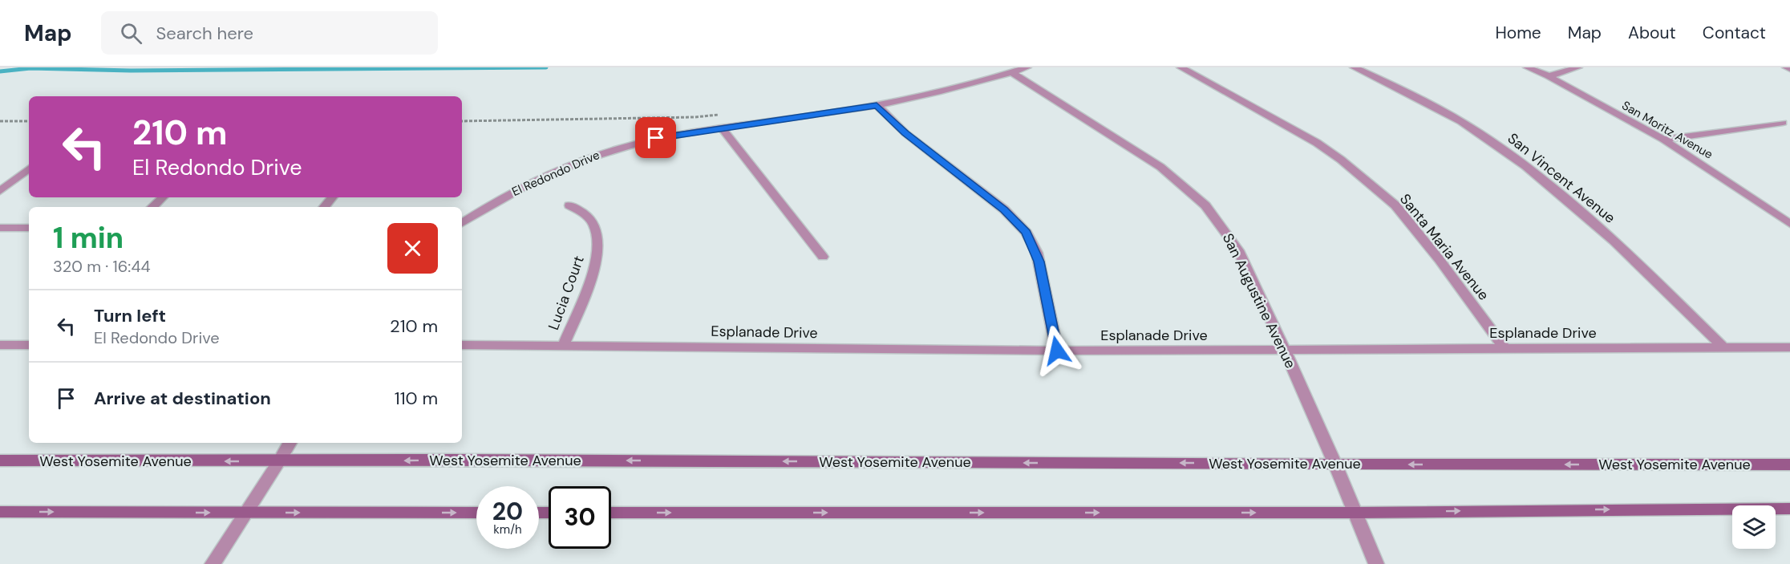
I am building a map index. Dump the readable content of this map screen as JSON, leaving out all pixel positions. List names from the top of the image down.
{
  "streets": {
    "main road": ["West Yosemite Avenue"],
    "street": [
      "San Moritz Avenue",
      "El Redondo Drive",
      "San Vincent Avenue",
      "Santa Maria Avenue",
      "Lucia Court",
      "San Augustine Avenue",
      "Esplanade Drive"
    ]
  },
  "crossings": [
    ["El Redondo Drive", "San Augustine Avenue"],
    ["San Vincent Avenue", "Esplanade Drive"],
    ["Santa Maria Avenue", "Esplanade Drive"],
    ["Lucia Court", "Esplanade Drive"],
    ["San Augustine Avenue", "Esplanade Drive"],
    ["San Augustine Avenue", "West Yosemite Avenue"]
  ],
  "page": {
    "header": "Map",
    "search": "Search here",
    "nav": [
      "Home",
      "Map",
      "About",
      "Contact"
    ],
    "turn": ["210 m", "El Redondo Drive"],
    "heading": ["1 min", "320 m · 16:44"],
    "list": [
      {
        "name": "Turn left",
        "note": "El Redondo Drive",
        "value": "210 m"
      },
      {
        "name": "Arrive at destination",
        "value": "110 m"
      }
    ],
    "speed": "20 km/h",
    "limit": "30"
  }
}
